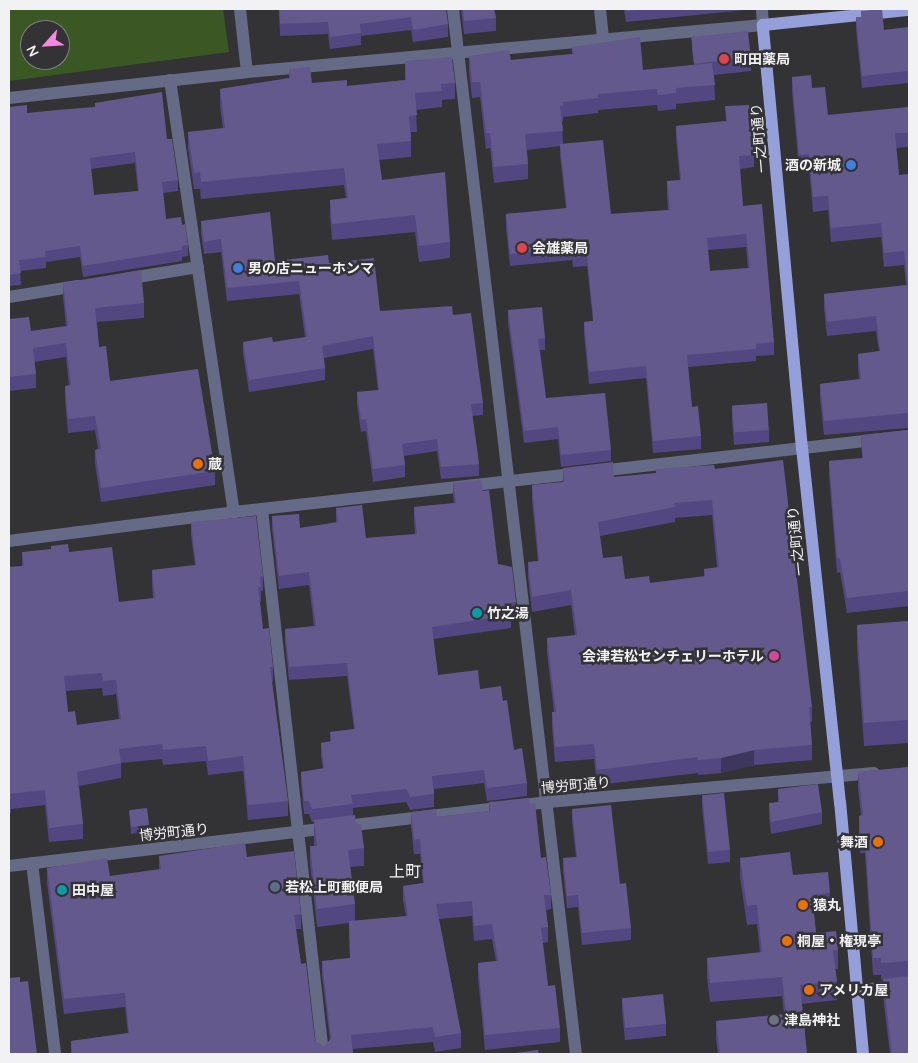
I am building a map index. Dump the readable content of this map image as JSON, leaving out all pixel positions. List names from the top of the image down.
{
  "streets": {
    "main road": ["一之町通り"],
    "street": ["博労町通り"]
  },
  "crossings": [
    ["一之町通り", "博労町通り"]
  ],
  "districts": ["上町"],
  "places": [
    "町田薬局",
    "酒の新城",
    "会雄薬局",
    "男の店ニューホンマ",
    "蔵",
    "竹之湯",
    "会津若松センチェリーホテル",
    "舞酒",
    "若松上町郵便局",
    "田中屋",
    "猿丸",
    "桐屋・権現亭",
    "アメリカ屋",
    "津島神社"
  ],
  "north": "bottom left"
}
